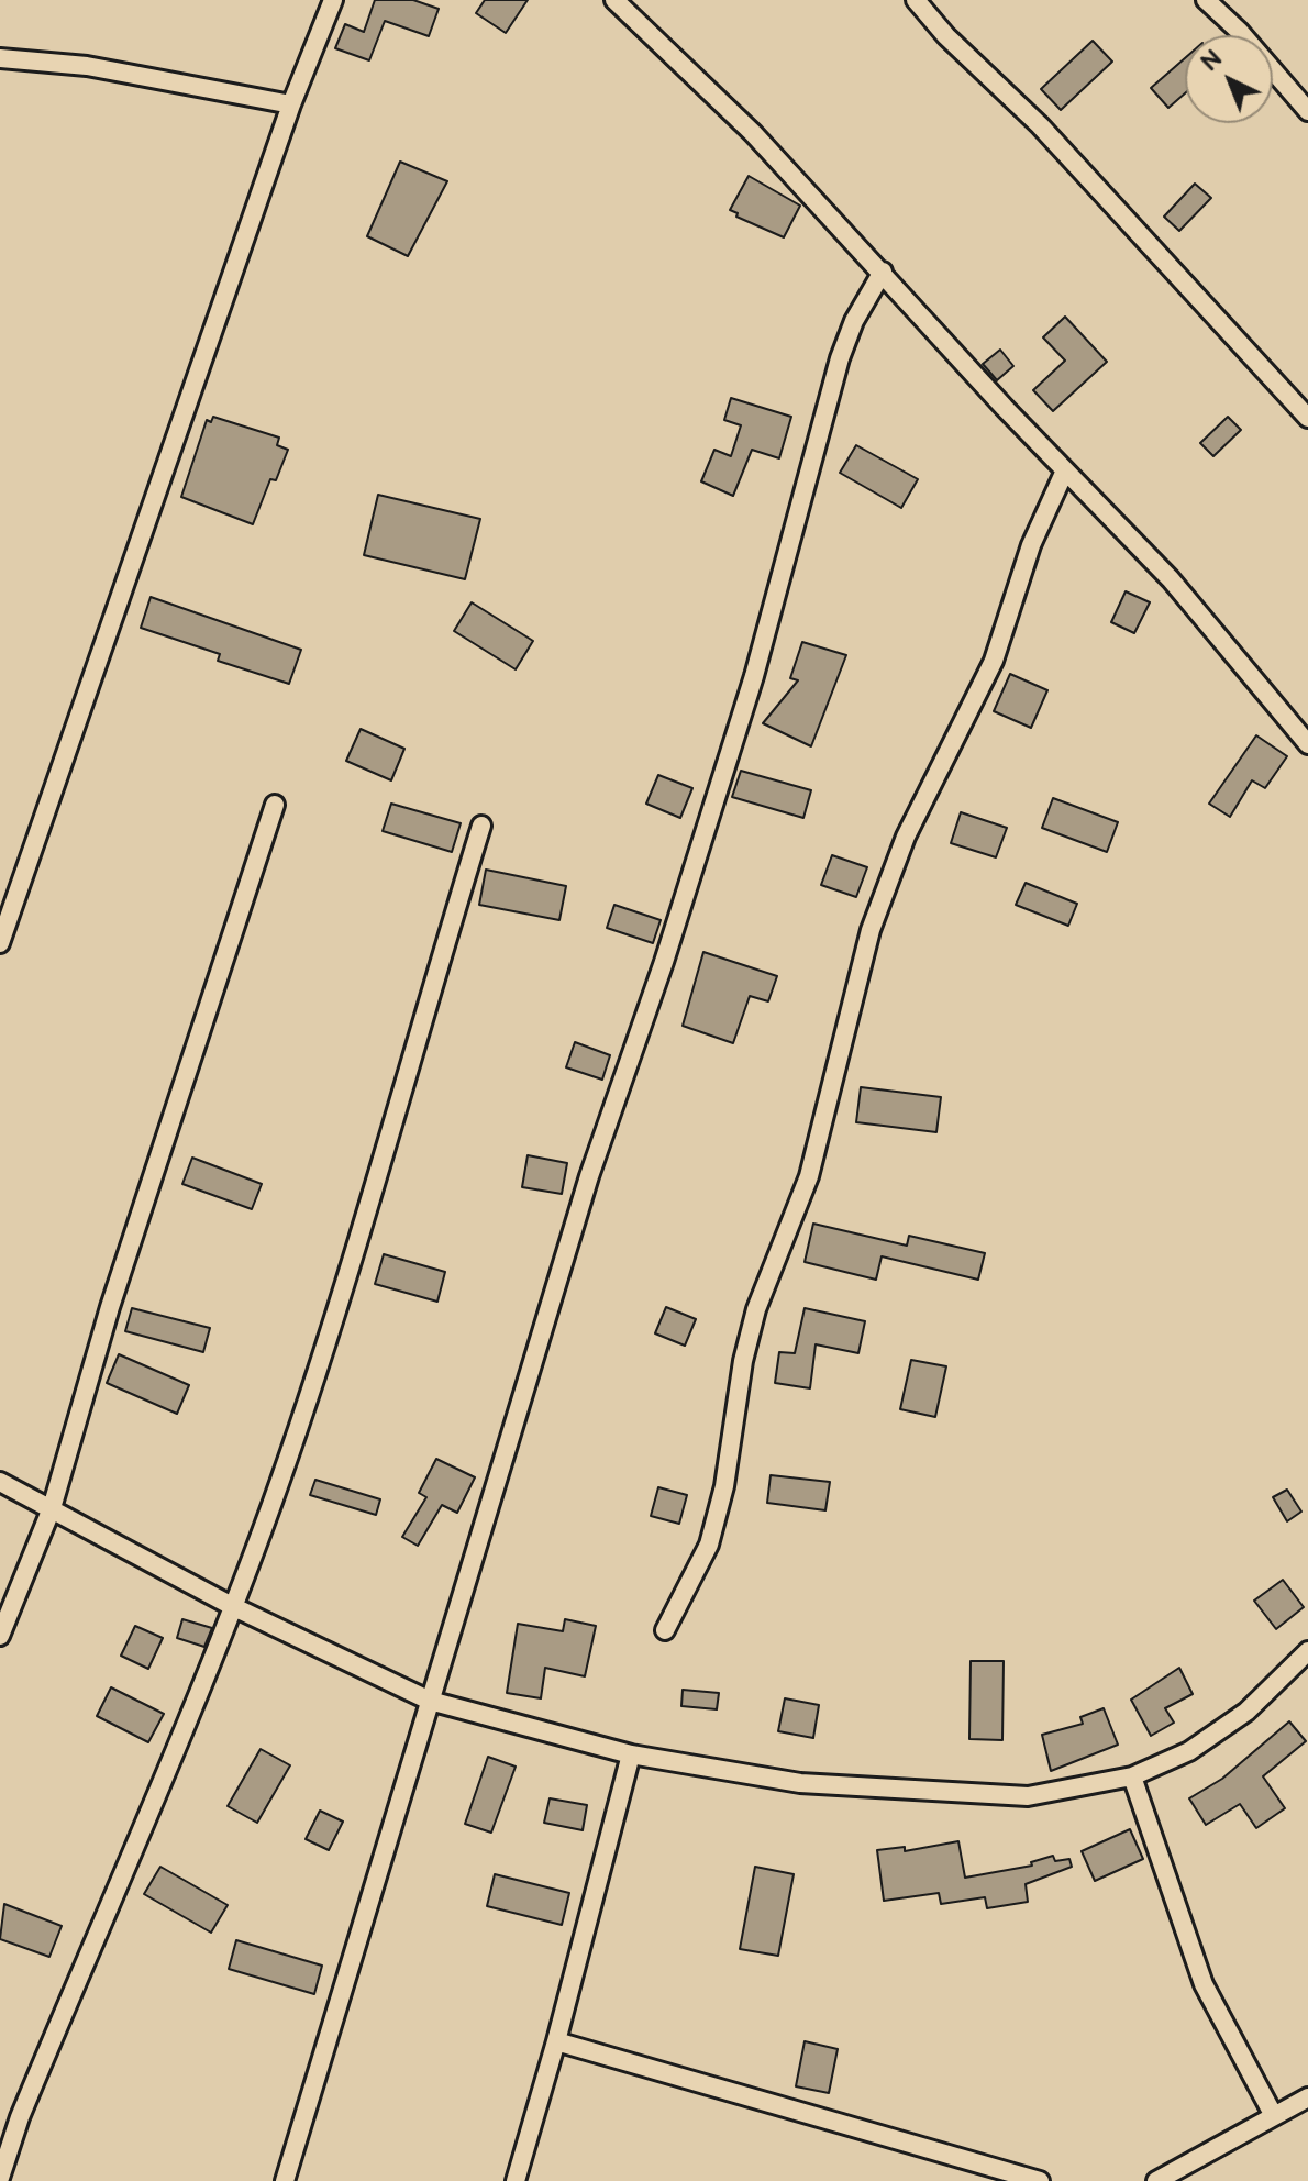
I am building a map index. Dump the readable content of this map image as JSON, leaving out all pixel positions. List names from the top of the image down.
{
  "north": "top left"
}
